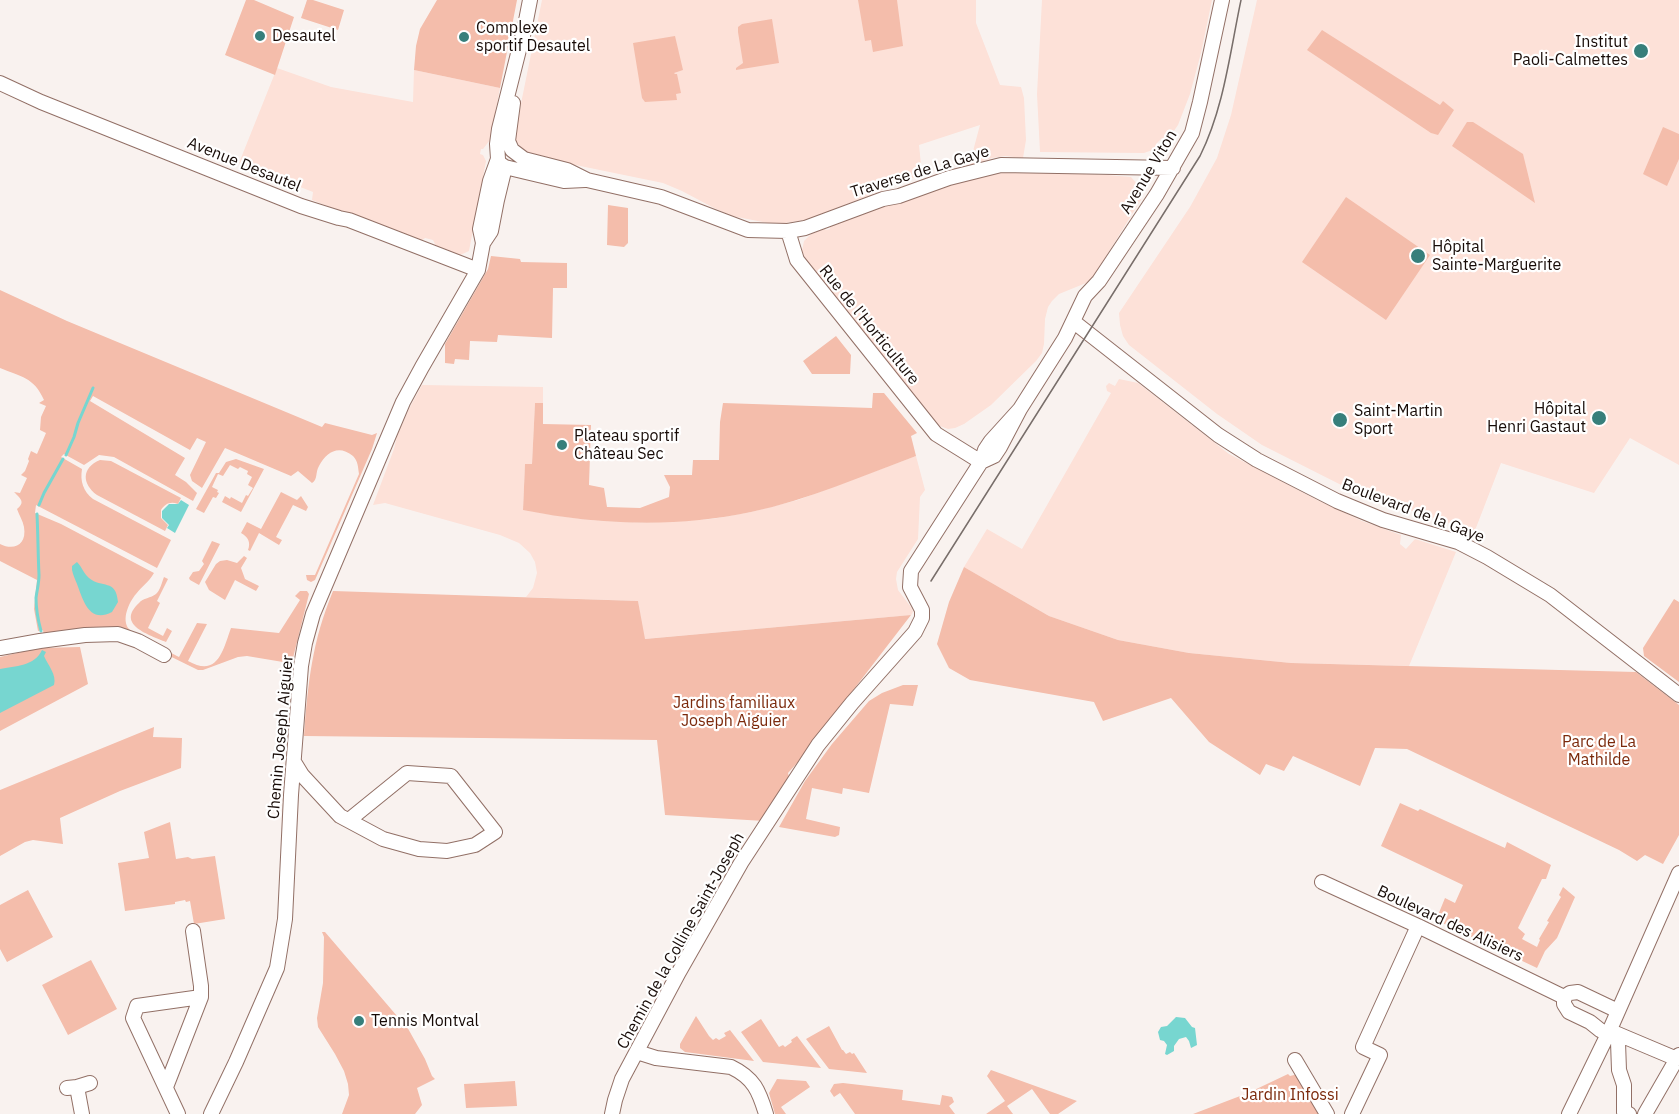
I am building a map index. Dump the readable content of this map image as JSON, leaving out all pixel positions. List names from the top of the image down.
{
  "streets": {
    "street": [
      "Avenue Desautel",
      "Traverse de La Gaye",
      "Avenue Viton",
      "Rue de l'Horticulture",
      "Boulevard de la Gaye",
      "Chemin Joseph Aiguier",
      "Boulevard des Alisiers",
      "Chemin de la Colline Saint-Joseph"
    ]
  },
  "crossings": [
    ["Avenue Desautel", "Chemin Joseph Aiguier"],
    ["Traverse de La Gaye", "Avenue Viton"],
    ["Traverse de La Gaye", "Rue de l'Horticulture"],
    ["Avenue Viton", "Boulevard de la Gaye"],
    ["Avenue Viton", "Chemin de la Colline Saint-Joseph"],
    ["Rue de l'Horticulture", "Chemin de la Colline Saint-Joseph"]
  ],
  "parks": ["Jardins familiaux Joseph Aiguier", "Parc de La Mathilde", "Jardin Infossi"],
  "places": [
    "Desautel",
    "Complexe sportif Desautel",
    "Institut Paoli-Calmettes",
    "Hôpital Sainte-Marguerite",
    "Hôpital Henri Gastaut",
    "Saint-Martin Sport",
    "Plateau sportif Château Sec",
    "Tennis Montval"
  ]
}
